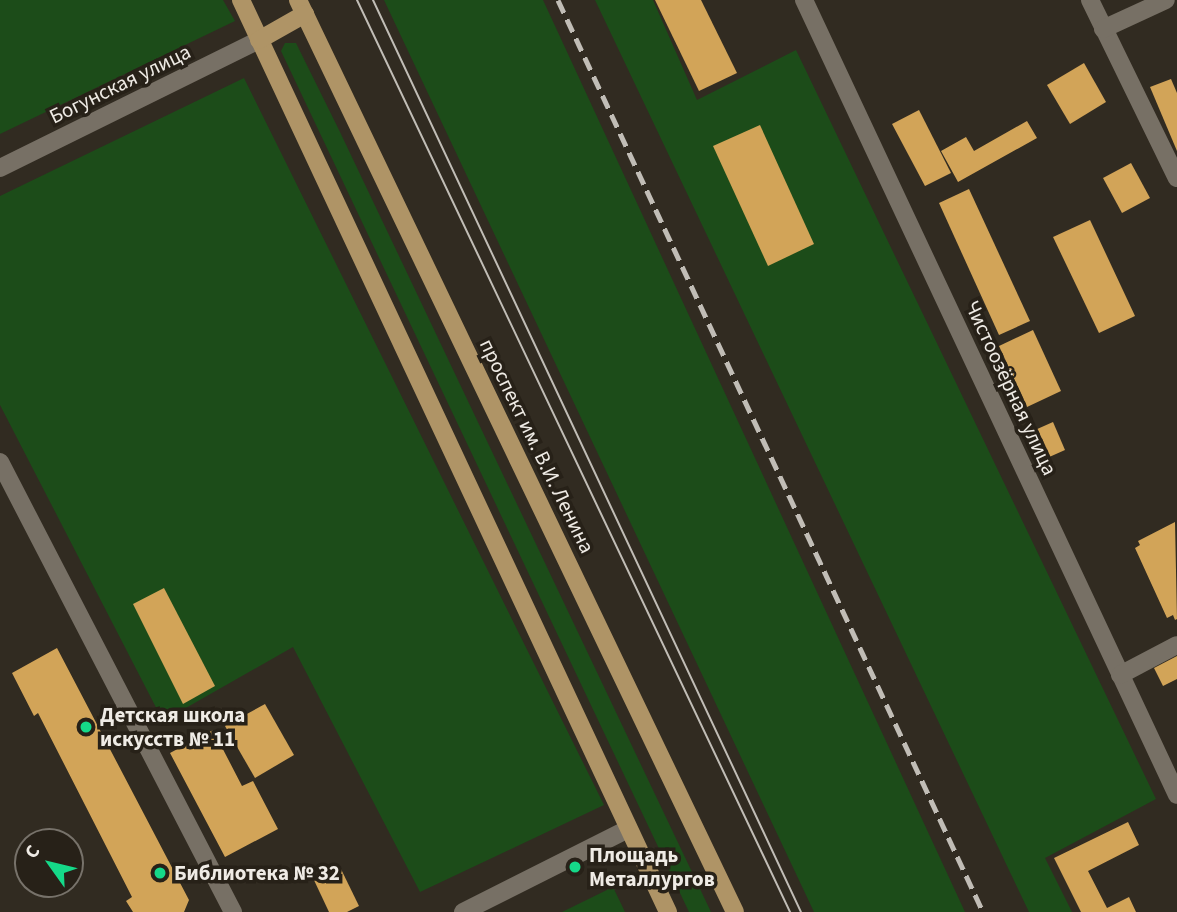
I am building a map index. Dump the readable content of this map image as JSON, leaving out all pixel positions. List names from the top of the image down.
{
  "streets": {
    "main road": ["проспект им. В.И. Ленина"],
    "street": ["Богунская улица", "Чистоозёрная улица"]
  },
  "places": ["Детская школа искусств № 11", "Площадь Металлургов", "Библиотека № 32"],
  "north": "top left"
}
